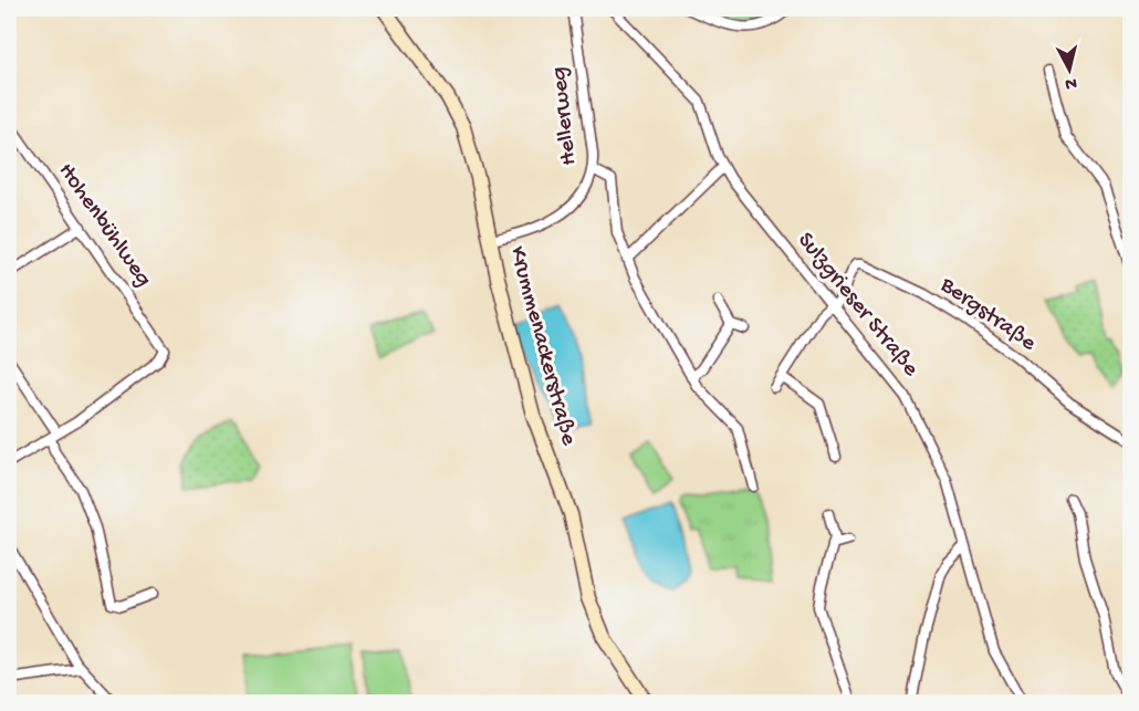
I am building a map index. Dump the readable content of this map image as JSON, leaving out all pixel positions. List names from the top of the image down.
{
  "streets": {
    "main road": ["Krummenackerstraße"],
    "street": [
      "Hellerweg",
      "Hohenbühlweg",
      "Sulzgrieser Straße",
      "Bergstraße"
    ]
  },
  "crossings": [
    ["Hellerweg", "Krummenackerstraße"],
    ["Sulzgrieser Straße", "Bergstraße"]
  ],
  "north": "bottom"
}
